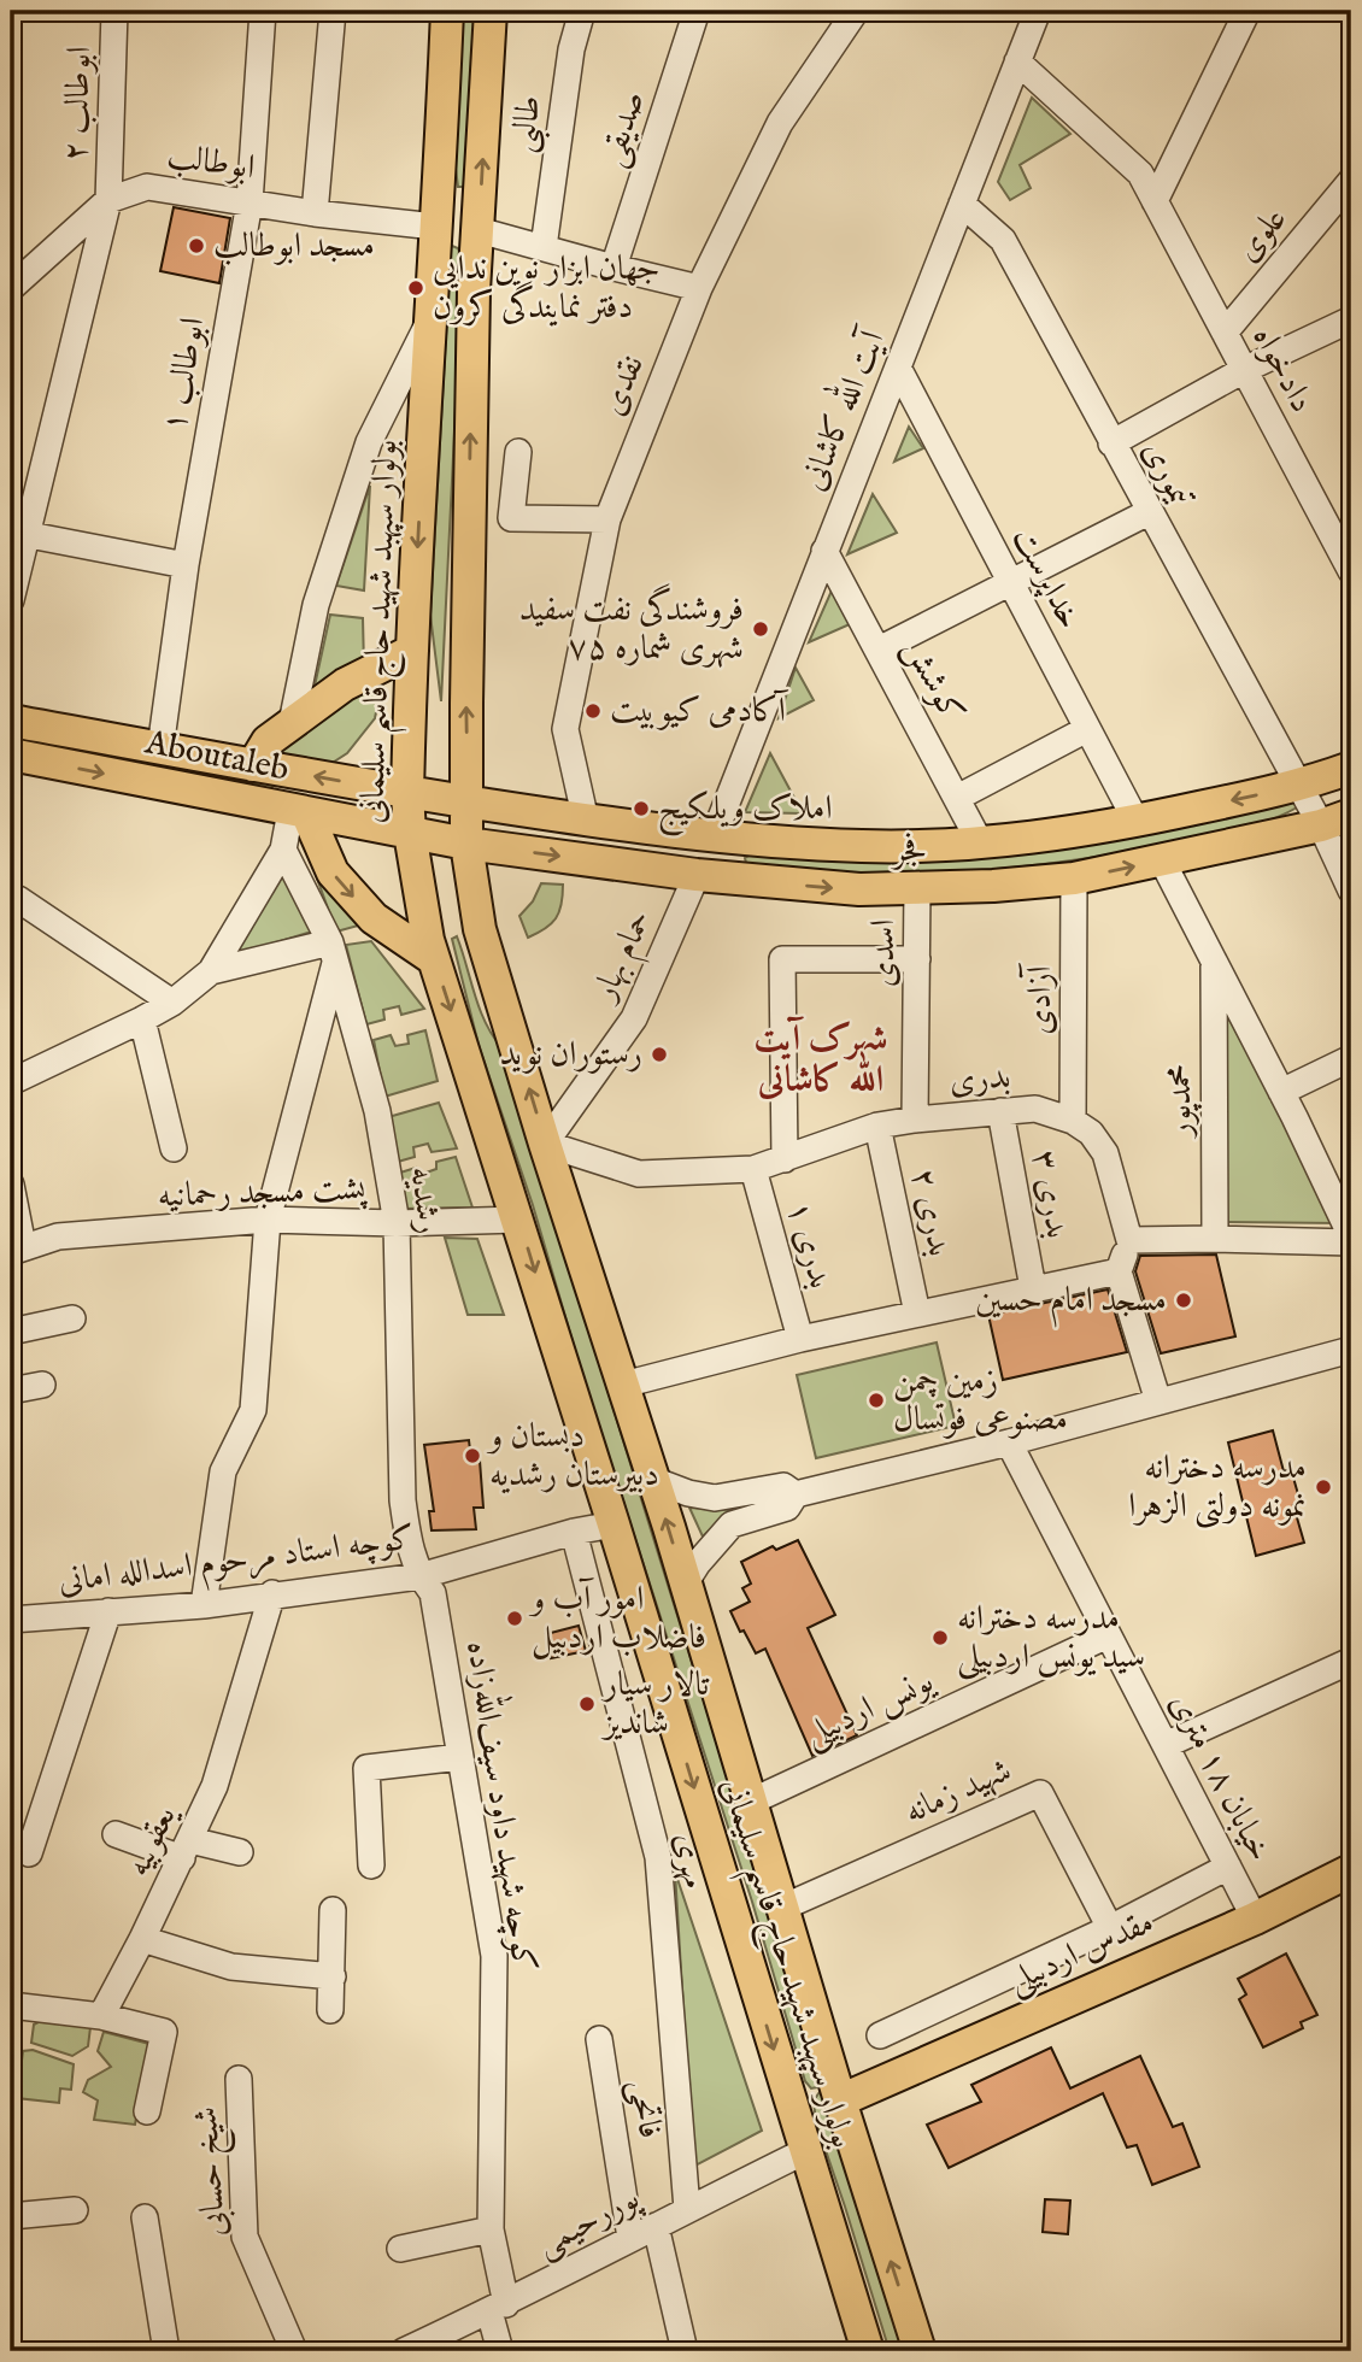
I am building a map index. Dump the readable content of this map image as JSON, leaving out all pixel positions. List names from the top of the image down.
{
  "streets": {
    "main road": [
      "بولوار سپهبد شهید حاج قاسم سلیمانی",
      "Aboutaleb",
      "فجر",
      "مقدس اردبیلی"
    ],
    "street": [
      "ابوطالب ۲",
      "طالبی",
      "صدیقی",
      "ابوطالب",
      "علوی",
      "دادخواه",
      "ابوطالب ۱",
      "نقدی",
      "آیت الله کاشانی",
      "تیموری",
      "خداپرست",
      "کوشش",
      "اسدی",
      "حمام بهار",
      "آزادی",
      "بدری",
      "محمدپور",
      "پشت مسجد رحمانیه",
      "بدری ۳",
      "رشدیه",
      "بدری ۲",
      "بدری ۱",
      "کوچه استاد مرحوم اسدالله امانی",
      "یونس اردبیلی",
      "خیابان ۱۸ متری",
      "شهید زمانه",
      "کوچه شهید داود سیف‌الله‌زاده",
      "یعقوبیه",
      "مهری",
      "فاتحی",
      "شیخ حسابی",
      "پوررحیمی"
    ]
  },
  "crossings": [
    ["ابوطالب ۲", "ابوطالب"],
    ["ابوطالب", "ابوطالب ۱"],
    ["ابوطالب", "بولوار سپهبد شهید حاج قاسم سلیمانی"],
    ["علوی", "دادخواه"],
    ["دادخواه", "آیت الله کاشانی"],
    ["ابوطالب ۱", "Aboutaleb"],
    ["نقدی", "فجر"],
    ["آیت الله کاشانی", "تیموری"],
    ["آیت الله کاشانی", "خداپرست"],
    ["آیت الله کاشانی", "کوشش"],
    ["آیت الله کاشانی", "فجر"],
    ["تیموری", "فجر"],
    ["خداپرست", "فجر"],
    ["بولوار سپهبد شهید حاج قاسم سلیمانی", "Aboutaleb"],
    ["بولوار سپهبد شهید حاج قاسم سلیمانی", "فجر"],
    ["بولوار سپهبد شهید حاج قاسم سلیمانی", "حمام بهار"],
    ["بولوار سپهبد شهید حاج قاسم سلیمانی", "بدری"],
    ["بولوار سپهبد شهید حاج قاسم سلیمانی", "پشت مسجد رحمانیه"],
    ["بولوار سپهبد شهید حاج قاسم سلیمانی", "کوچه استاد مرحوم اسدالله امانی"],
    ["بولوار سپهبد شهید حاج قاسم سلیمانی", "یونس اردبیلی"],
    ["بولوار سپهبد شهید حاج قاسم سلیمانی", "شهید زمانه"],
    ["بولوار سپهبد شهید حاج قاسم سلیمانی", "مقدس اردبیلی"],
    ["بولوار سپهبد شهید حاج قاسم سلیمانی", "پوررحیمی"],
    ["کوشش", "فجر"],
    ["Aboutaleb", "فجر"],
    ["فجر", "اسدی"],
    ["فجر", "حمام بهار"],
    ["فجر", "آزادی"],
    ["اسدی", "بدری"],
    ["حمام بهار", "بدری"],
    ["آزادی", "بدری"],
    ["بدری", "بدری ۳"],
    ["بدری", "بدری ۲"],
    ["بدری", "بدری ۱"],
    ["پشت مسجد رحمانیه", "رشدیه"],
    ["رشدیه", "کوچه استاد مرحوم اسدالله امانی"],
    ["رشدیه", "کوچه شهید داود سیف‌الله‌زاده"],
    ["کوچه استاد مرحوم اسدالله امانی", "کوچه شهید داود سیف‌الله‌زاده"],
    ["کوچه استاد مرحوم اسدالله امانی", "یعقوبیه"],
    ["کوچه استاد مرحوم اسدالله امانی", "مهری"],
    ["یونس اردبیلی", "خیابان ۱۸ متری"],
    ["خیابان ۱۸ متری", "مقدس اردبیلی"],
    ["کوچه شهید داود سیف‌الله‌زاده", "پوررحیمی"],
    ["مهری", "پوررحیمی"],
    ["فاتحی", "پوررحیمی"]
  ],
  "districts": ["شهرک آیت الله کاشانی"],
  "places": [
    "مسجد ابوطالب",
    "جهان ابزار نوین ندایی دفتر نمایندگی کرون",
    "فروشندگی نفت سفید شهری شماره ۷۵",
    "آکادمی کیوبیت",
    "املاک ویلکیج",
    "رستوران نوید",
    "مسجد امام حسین",
    "زمین چمن مصنوعی فوتسال",
    "دبستان و دبیرستان رشدیه",
    "مدرسه دخترانه نمونه دولتی الزهرا",
    "امور آب و فاضلاب اردبیل",
    "مدرسه دخترانه سید یونس اردبیلی",
    "تالار سیار شاندیز"
  ]
}
